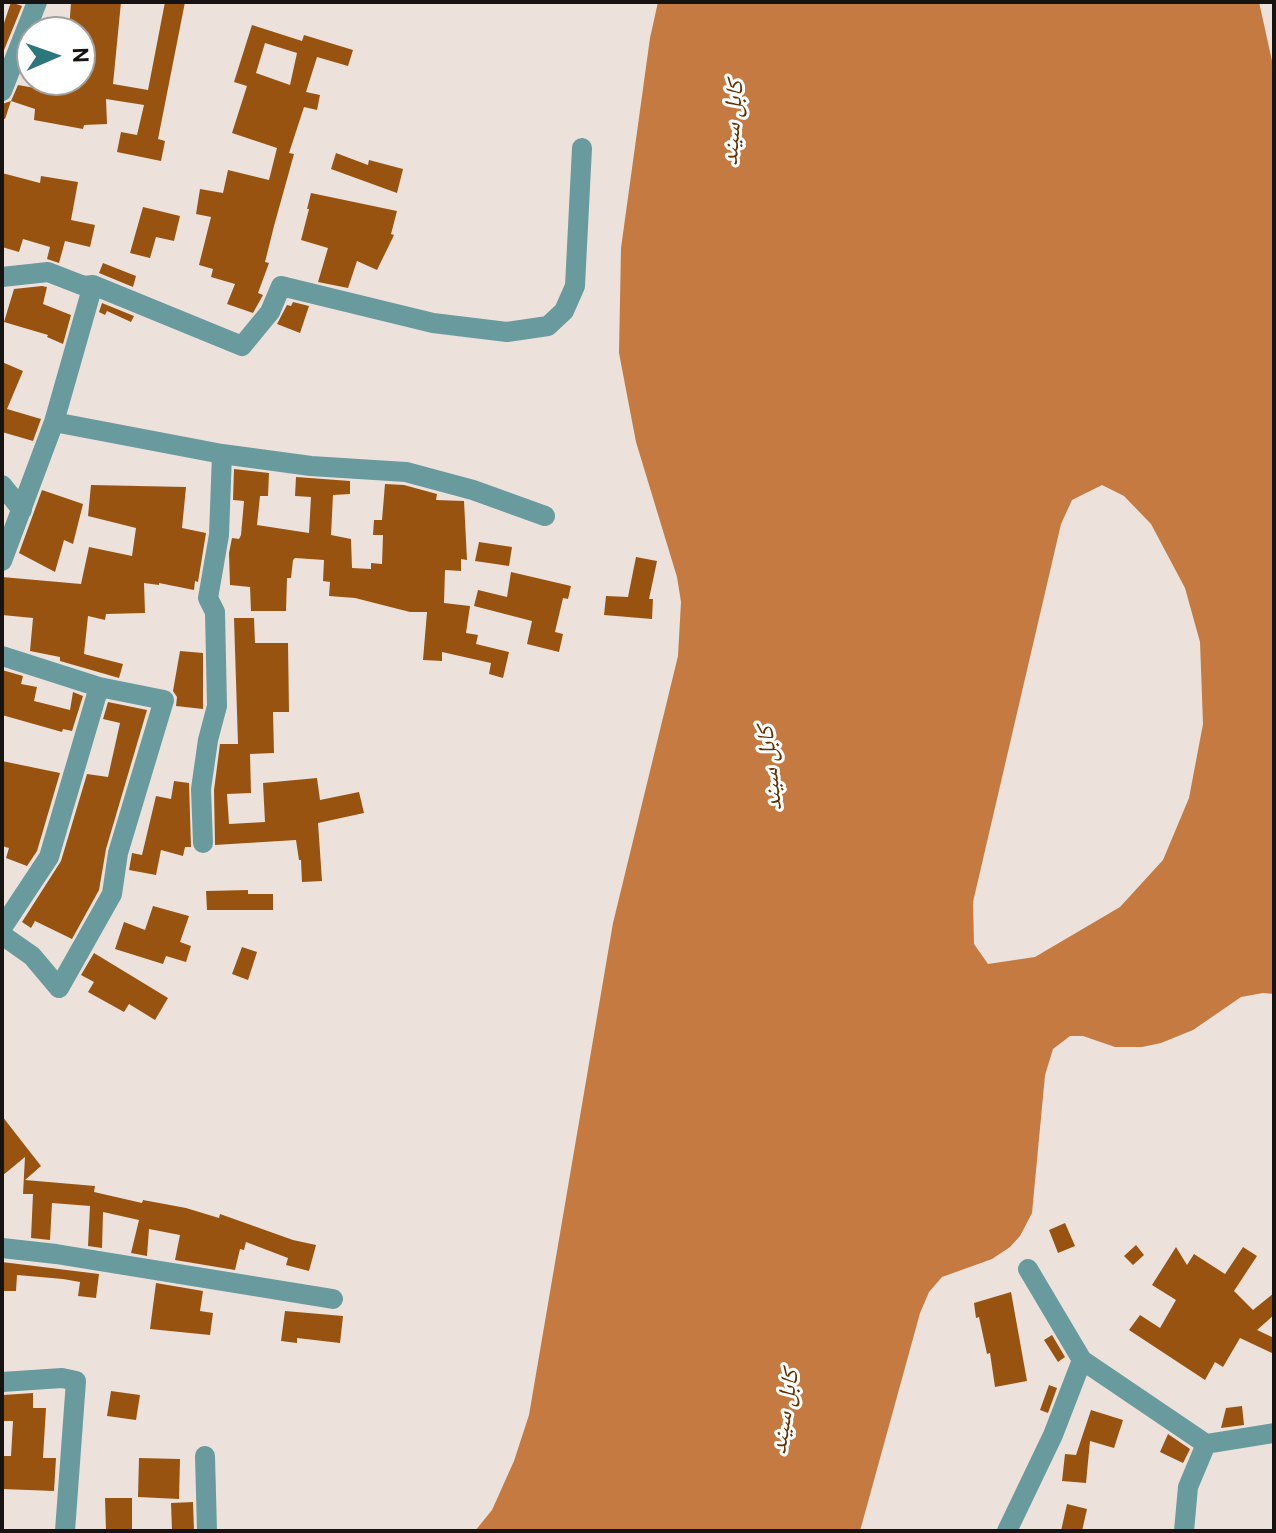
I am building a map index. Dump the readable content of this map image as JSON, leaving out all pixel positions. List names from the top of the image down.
{
  "water": ["کابل سيند"],
  "north": "right"
}
